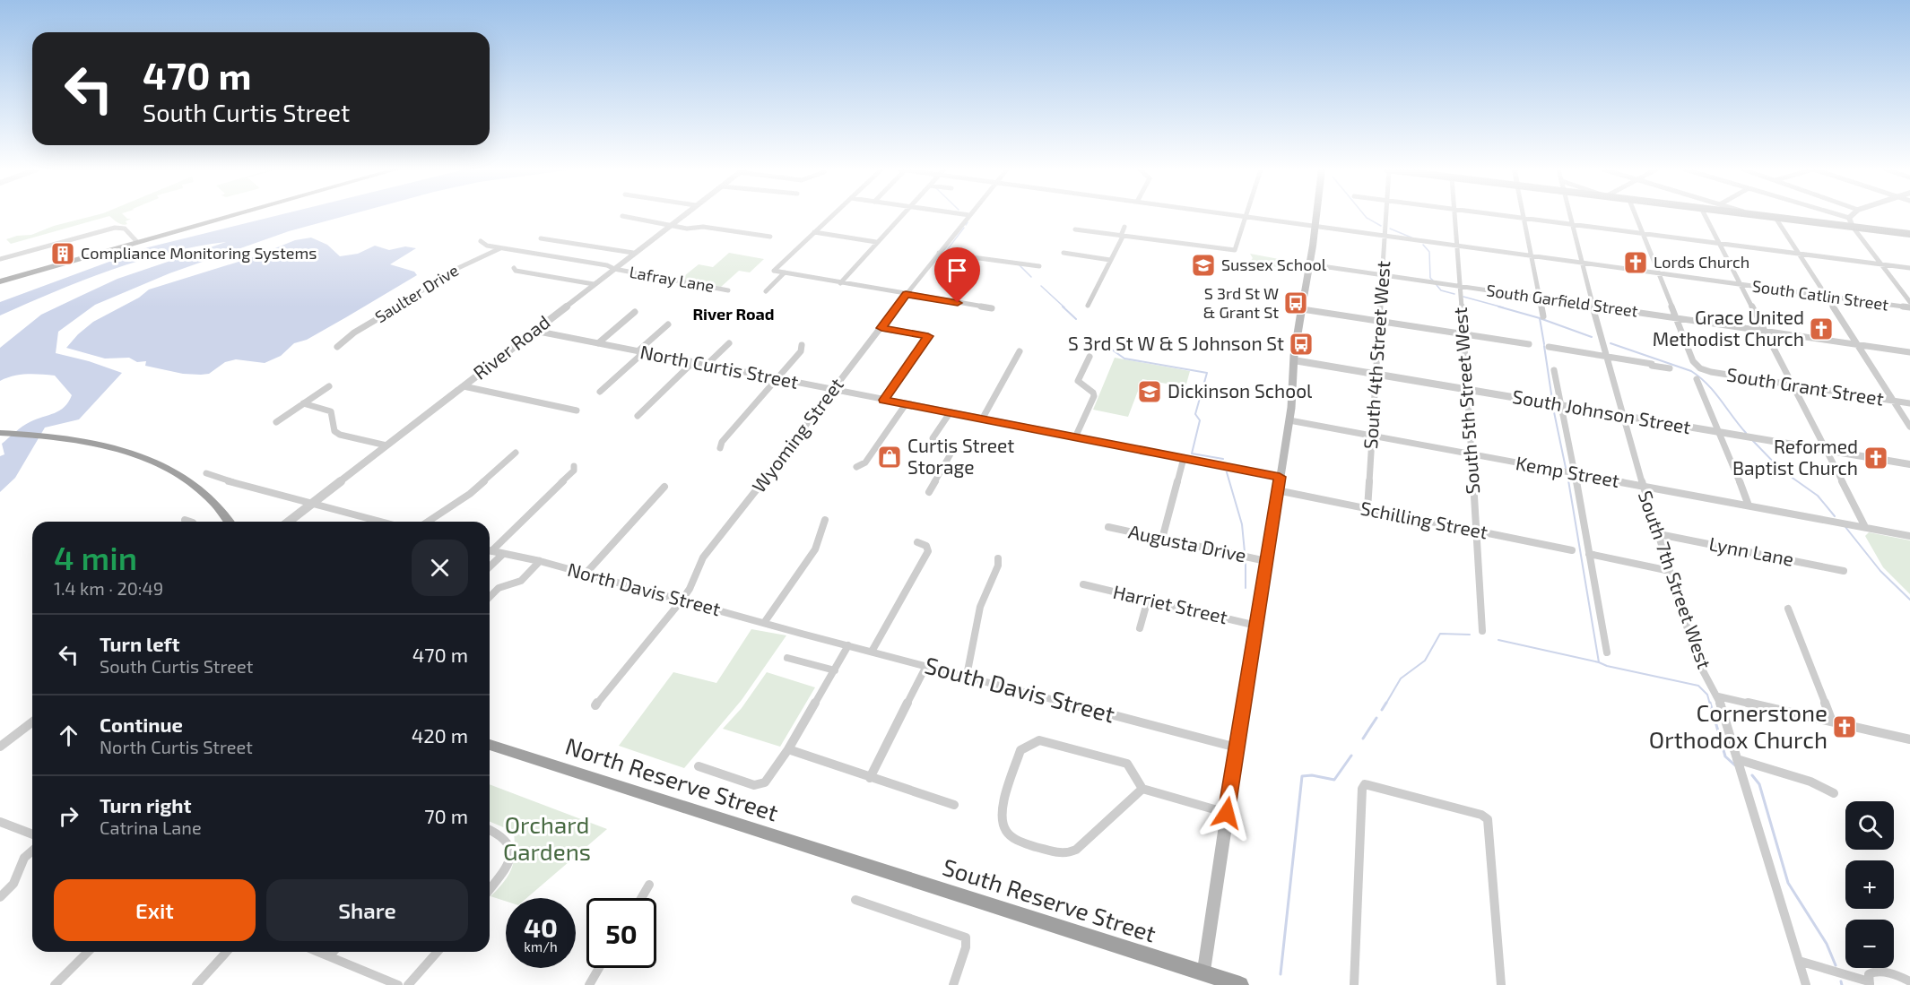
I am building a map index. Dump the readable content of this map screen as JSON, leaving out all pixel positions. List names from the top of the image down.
{
  "streets": {
    "highway": ["North Reserve Street", "South Reserve Street"],
    "street": [
      "Lafray Lane",
      "Saulter Drive",
      "South Catlin Street",
      "South Garfield Street",
      "River Road",
      "South 4th Street West",
      "North Curtis Street",
      "South Grant Street",
      "South 5th Street West",
      "South Johnson Street",
      "Wyoming Street",
      "Kemp Street",
      "Schilling Street",
      "Augusta Drive",
      "Lynn Lane",
      "South 7th Street West",
      "North Davis Street",
      "Harriet Street",
      "South Davis Street"
    ]
  },
  "crossings": [
    ["Lafray Lane", "Saulter Drive"],
    ["Lafray Lane", "River Road"],
    ["South Catlin Street", "South 4th Street West"],
    ["South Catlin Street", "South 5th Street West"],
    ["South Catlin Street", "South 7th Street West"],
    ["South Garfield Street", "South 4th Street West"],
    ["South Garfield Street", "South Grant Street"],
    ["South Garfield Street", "South 5th Street West"],
    ["South Garfield Street", "South 7th Street West"],
    ["River Road", "North Curtis Street"],
    ["South 4th Street West", "South Johnson Street"],
    ["South 4th Street West", "Kemp Street"],
    ["South 4th Street West", "Schilling Street"],
    ["North Curtis Street", "Wyoming Street"],
    ["South 5th Street West", "South Johnson Street"],
    ["South 5th Street West", "Kemp Street"],
    ["South 5th Street West", "Schilling Street"],
    ["South Johnson Street", "South 7th Street West"],
    ["Wyoming Street", "North Davis Street"],
    ["Kemp Street", "South 7th Street West"],
    ["Lynn Lane", "South 7th Street West"],
    ["North Davis Street", "South Davis Street"],
    ["North Reserve Street", "South Reserve Street"]
  ],
  "districts": ["River Road"],
  "parks": ["Orchard Gardens"],
  "places": {
    "building": ["Compliance Monitoring Systems"],
    "church": [
      "Lords Church",
      "Grace United Methodist Church",
      "Reformed Baptist Church",
      "Cornerstone Orthodox Church"
    ],
    "school or university": ["Sussex School", "Dickinson School"],
    "bus stop": ["S 3rd St W & Grant St", "S 3rd St W & S Johnson St"],
    "shop": ["Curtis Street Storage"]
  },
  "page": {
    "turn": ["470 m", "South Curtis Street"],
    "heading": ["4 min", "1.4 km · 20:49"],
    "list": [
      {
        "name": "Turn left",
        "note": "South Curtis Street",
        "value": "470 m"
      },
      {
        "name": "Continue",
        "note": "North Curtis Street",
        "value": "420 m"
      },
      {
        "name": "Turn right",
        "note": "Catrina Lane",
        "value": "70 m"
      }
    ],
    "map_buttons": ["+", "−"],
    "buttons": ["Exit", "Share"],
    "speed": "40 km/h",
    "limit": "50"
  }
}
